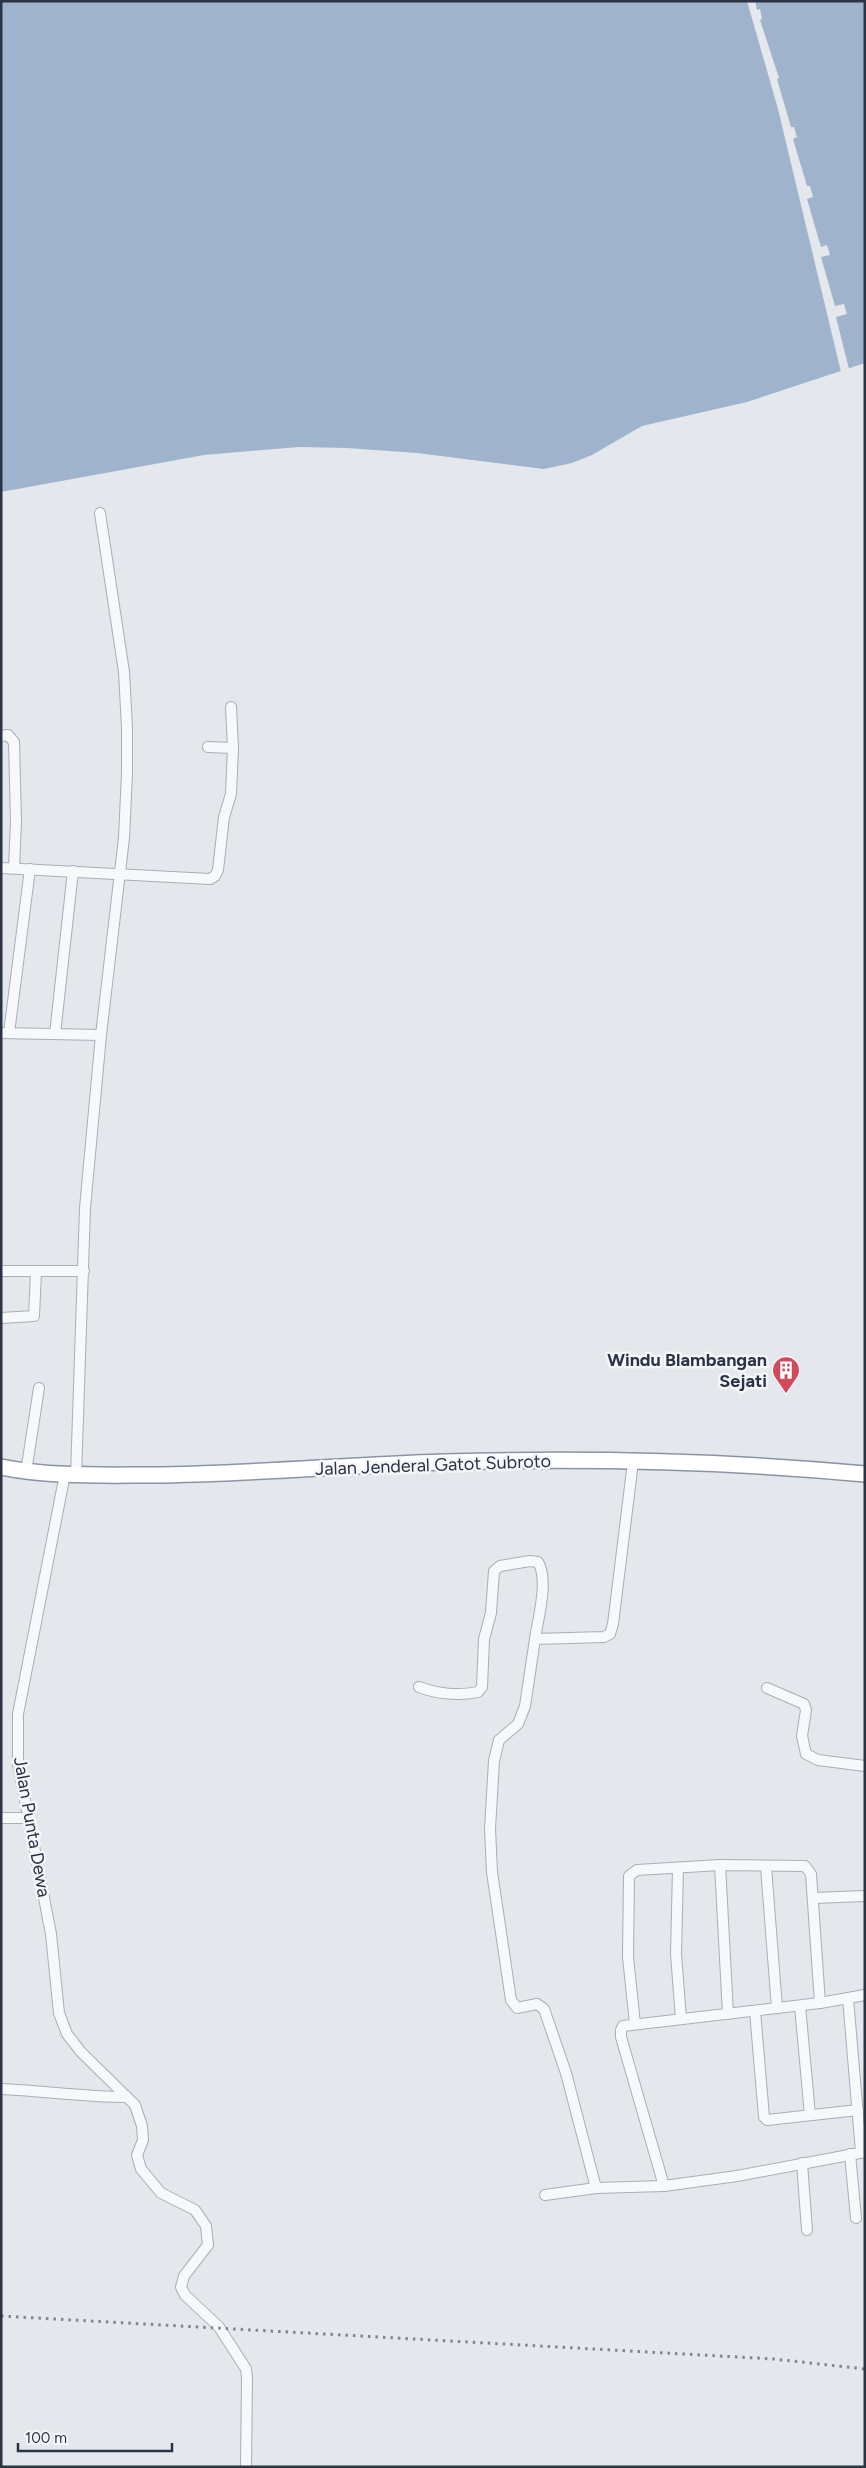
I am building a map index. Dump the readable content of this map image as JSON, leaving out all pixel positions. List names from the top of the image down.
{
  "streets": {
    "highway": ["Jalan Jenderal Gatot Subroto"],
    "street": ["Jalan Punta Dewa"]
  },
  "crossings": [
    ["Jalan Jenderal Gatot Subroto", "Jalan Punta Dewa"]
  ],
  "places": {
    "building": ["Windu Blambangan Sejati"]
  },
  "scale_bar": "100 m"
}
